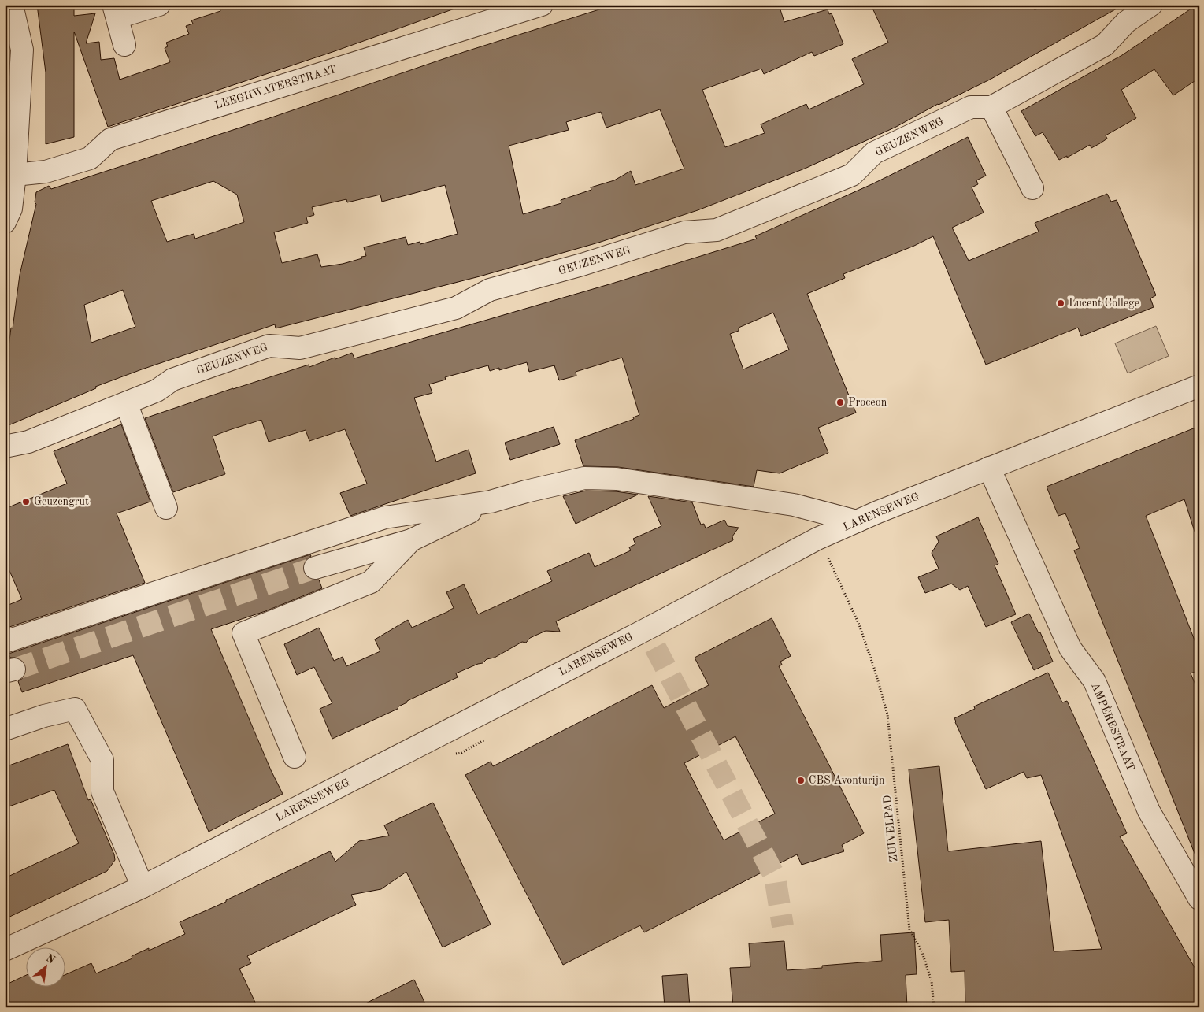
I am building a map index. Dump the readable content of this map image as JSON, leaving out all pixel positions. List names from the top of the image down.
{
  "streets": {
    "street": [
      "LEEGHWATERSTRAAT",
      "GEUZENWEG",
      "LARENSEWEG",
      "AMPÈRESTRAAT"
    ],
    "path": ["ZUIVELPAD"]
  },
  "crossings": [
    ["LARENSEWEG", "AMPÈRESTRAAT"],
    ["LARENSEWEG", "ZUIVELPAD"]
  ],
  "places": [
    "Lucent College",
    "Proceon",
    "Geuzengrut",
    "CBS Avonturijn"
  ],
  "north": "top right"
}
